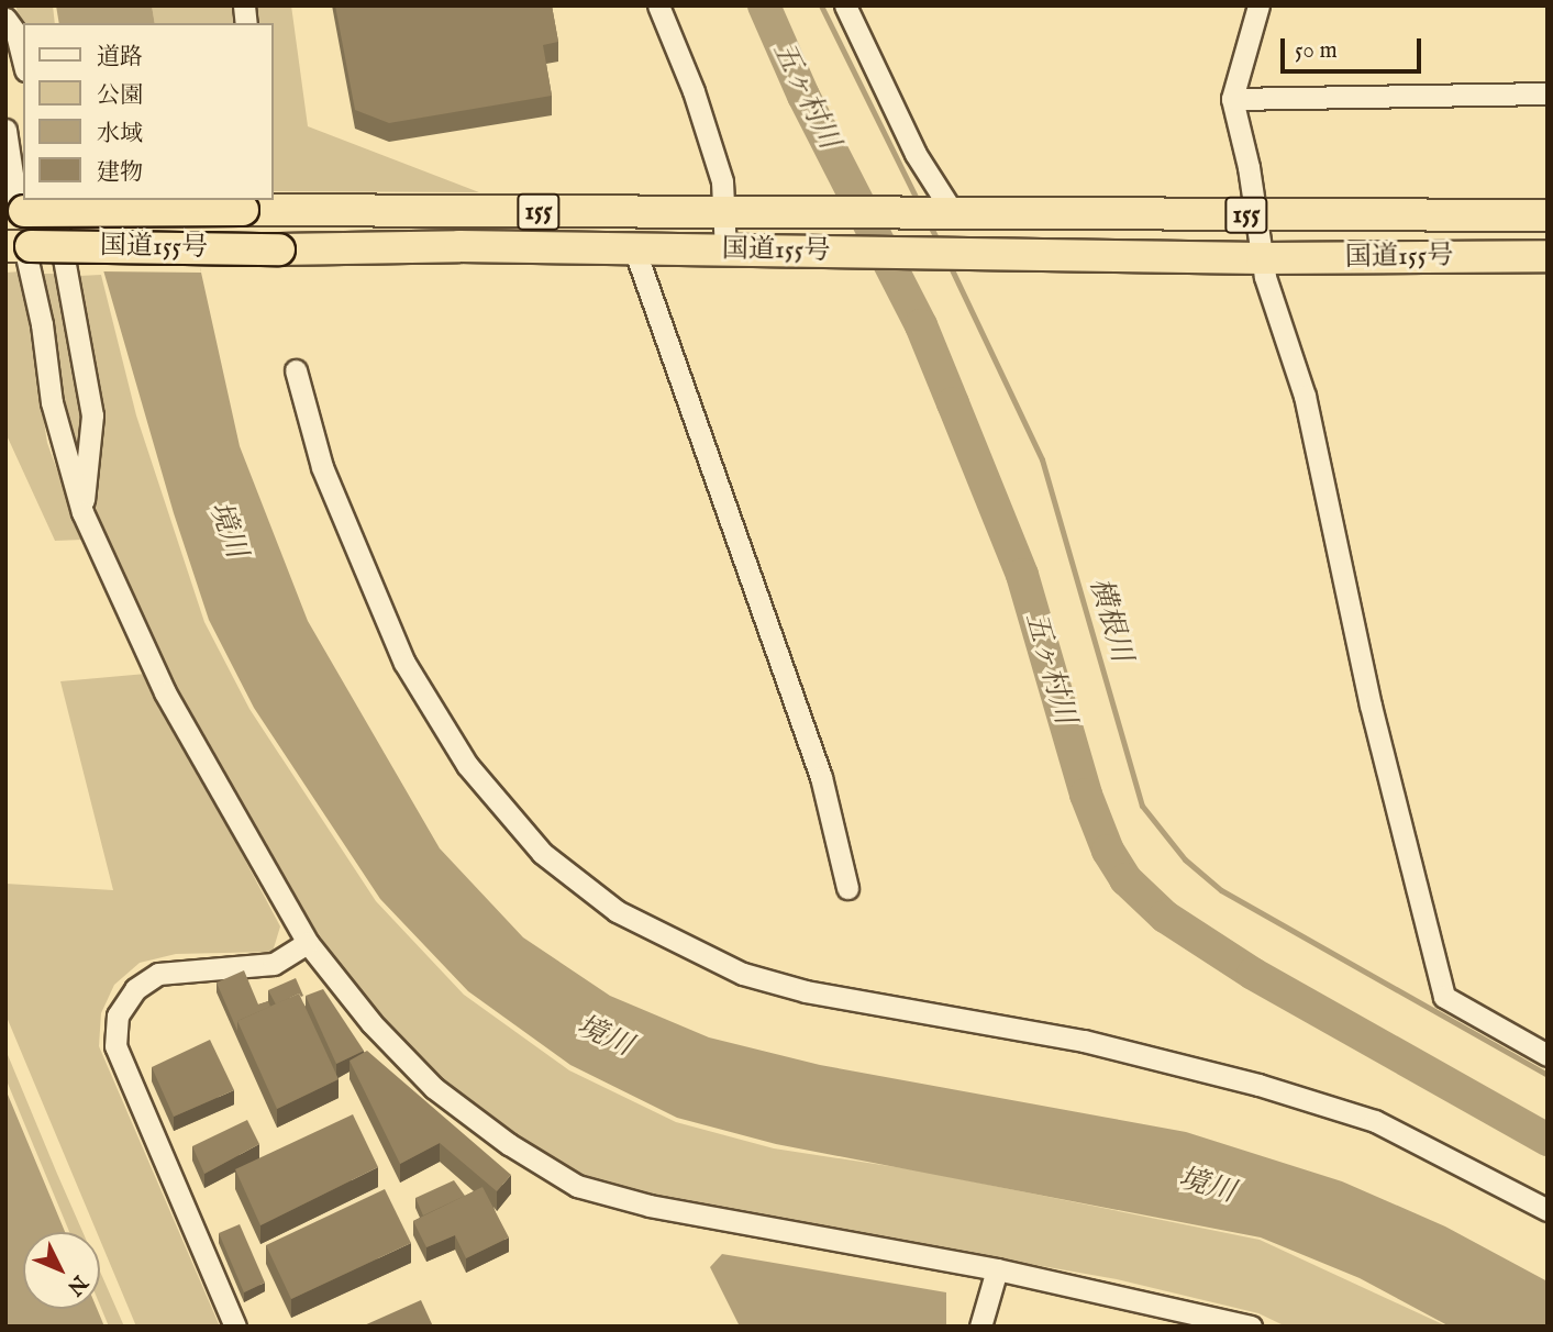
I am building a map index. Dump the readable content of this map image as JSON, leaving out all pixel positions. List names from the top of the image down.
{
  "streets": {
    "highway": ["155", "国道155号"]
  },
  "water": ["五ヶ村川", "境川", "横根川"],
  "legend": [
    "道路",
    "公園",
    "水域",
    "建物"
  ],
  "scale_bar": "50 m",
  "north": "bottom right"
}
